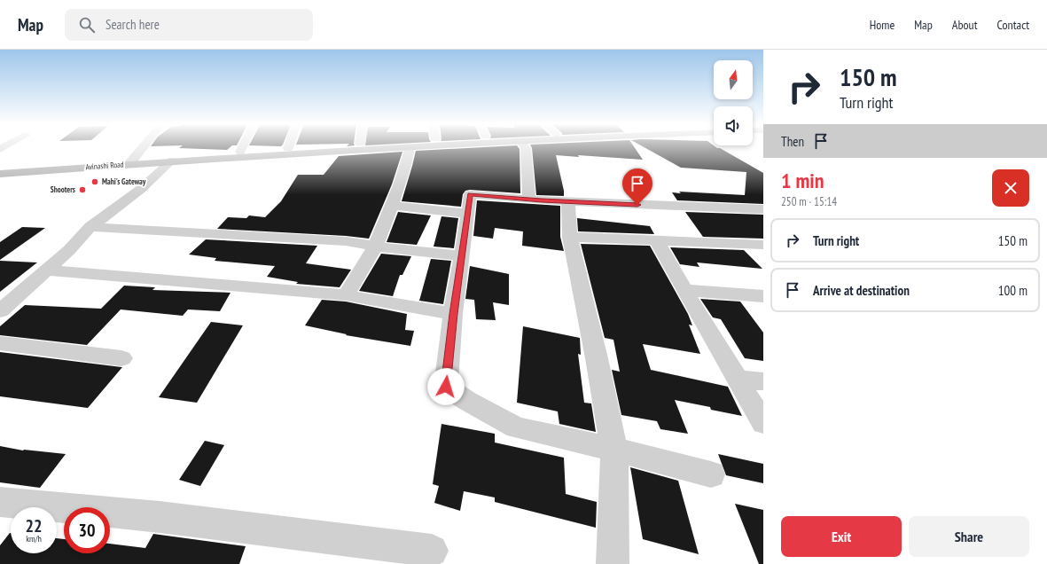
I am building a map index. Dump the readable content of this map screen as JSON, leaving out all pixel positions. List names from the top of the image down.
{
  "streets": {
    "main road": ["Avinashi Road"]
  },
  "places": ["Mahi's Gateway", "Shooters"],
  "north": "top",
  "page": {
    "header": "Map",
    "search": "Search here",
    "nav": [
      "Home",
      "Map",
      "About",
      "Contact"
    ],
    "turn": ["150 m", "Turn right"],
    "then": "Then",
    "heading": ["1 min", "250 m · 15:14"],
    "list": [
      {
        "name": "Turn right",
        "value": "150 m"
      },
      {
        "name": "Arrive at destination",
        "value": "100 m"
      }
    ],
    "speed": "22 km/h",
    "limit": "30",
    "buttons": ["Exit", "Share"]
  }
}
